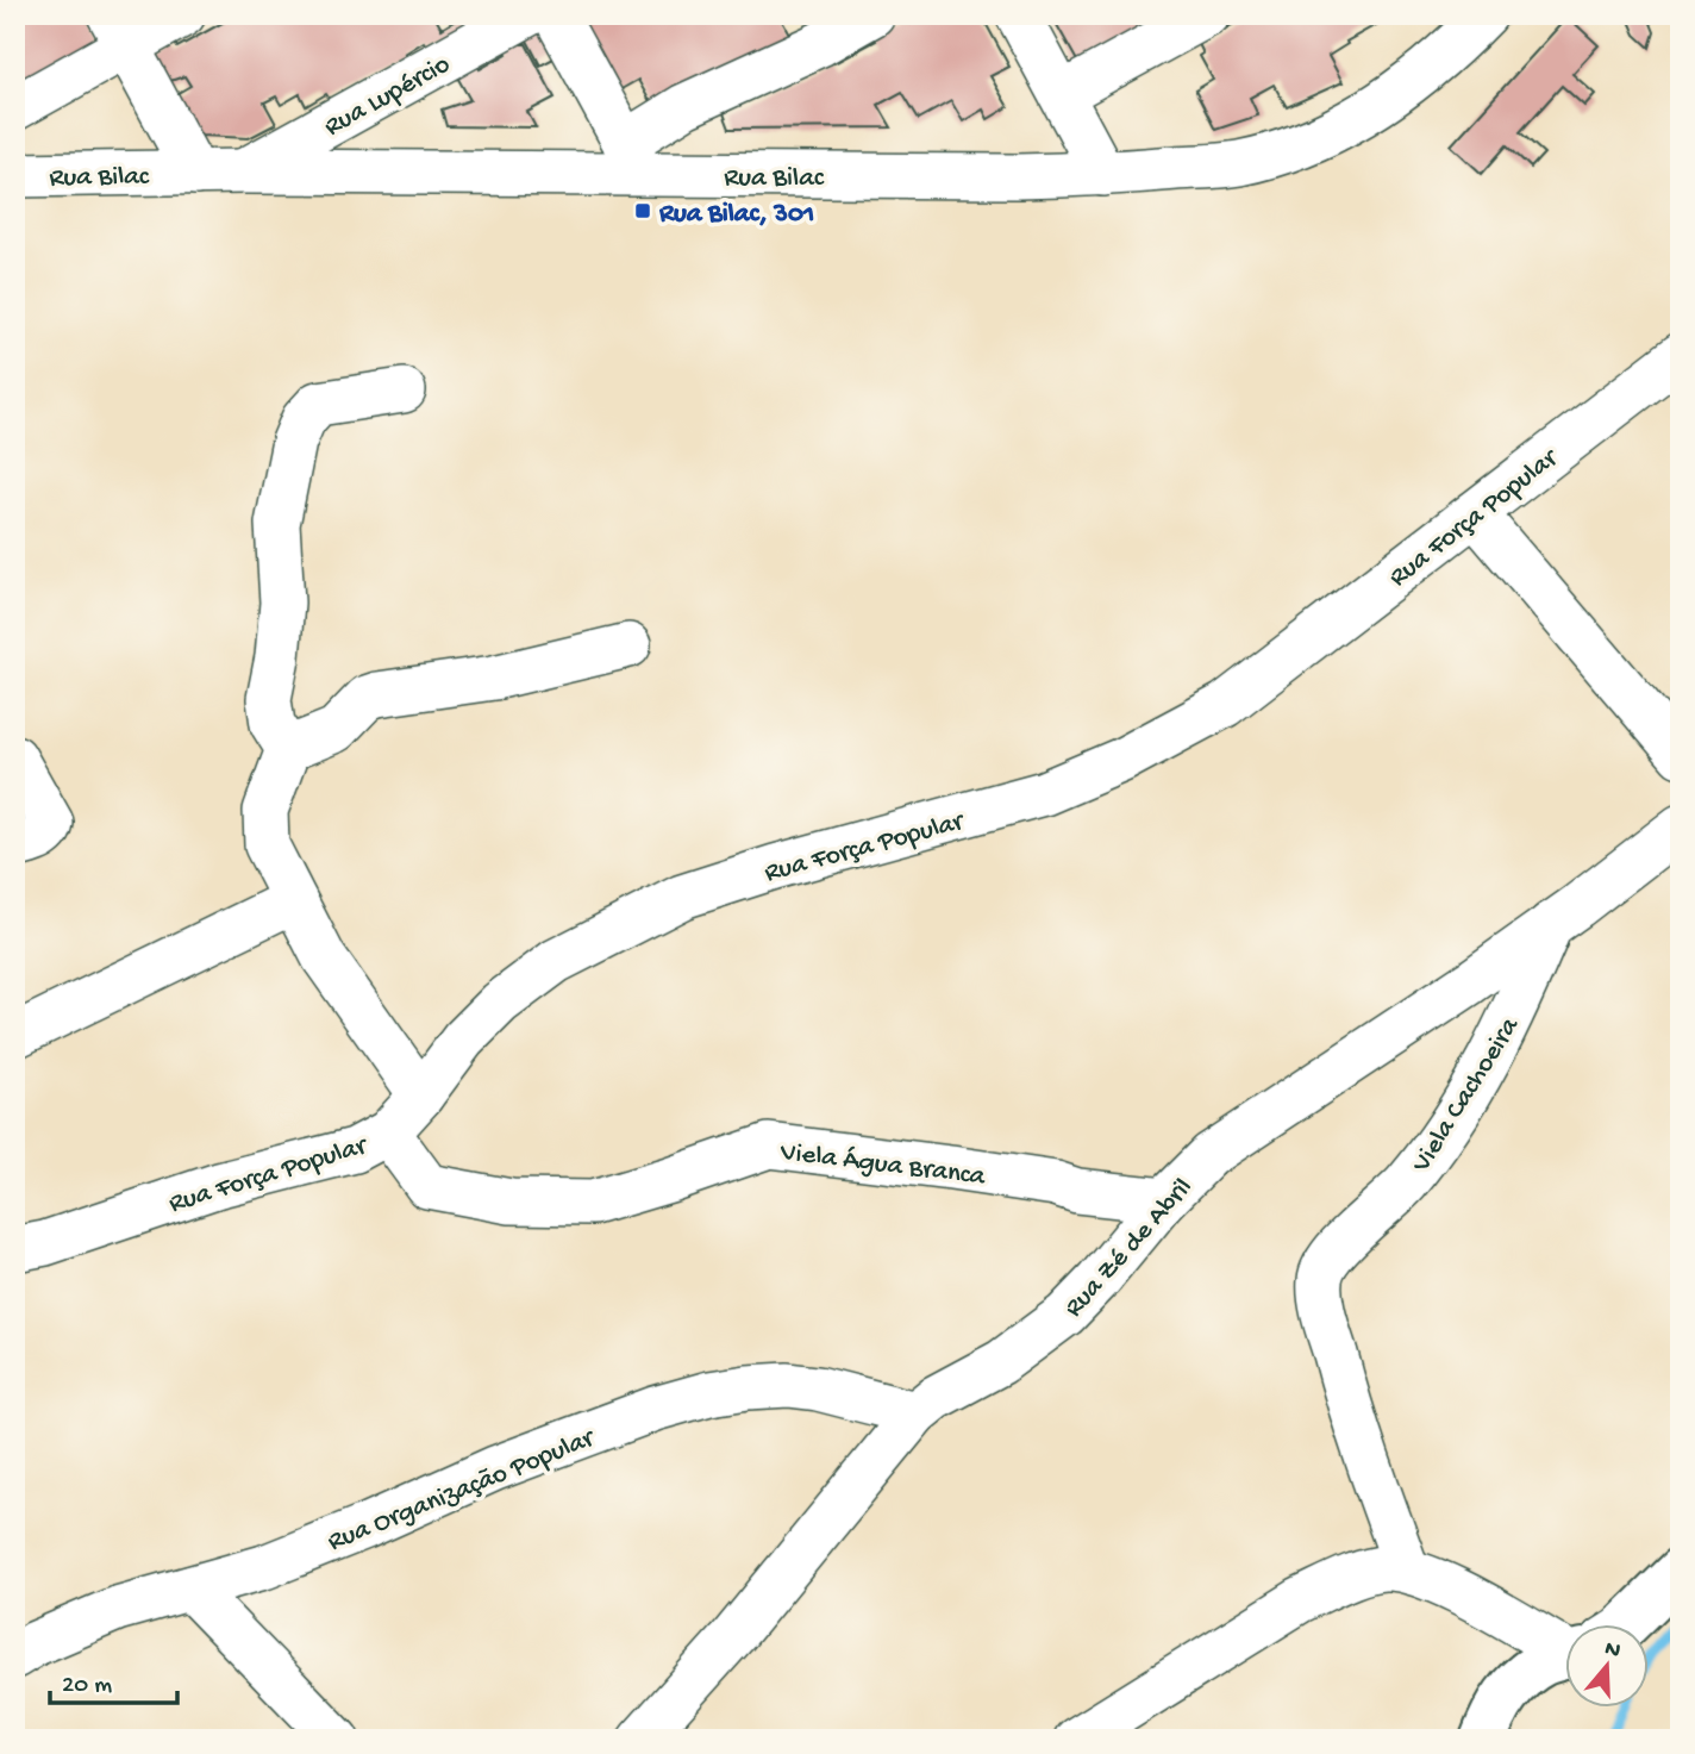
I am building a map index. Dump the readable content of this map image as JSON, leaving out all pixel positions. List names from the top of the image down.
{
  "streets": {
    "street": [
      "Rua Lupércio",
      "Rua Bilac",
      "Rua Força Popular",
      "Viela Cachoeira",
      "Viela Água Branca",
      "Rua Zé de Abril",
      "Rua Organização Popular"
    ]
  },
  "crossings": [
    ["Rua Lupércio", "Rua Bilac"],
    ["Rua Força Popular", "Viela Água Branca"],
    ["Viela Cachoeira", "Rua Zé de Abril"],
    ["Viela Água Branca", "Rua Zé de Abril"],
    ["Rua Zé de Abril", "Rua Organização Popular"]
  ],
  "places": {
    "transit": ["Rua Bilac, 301"]
  },
  "scale_bar": "20 m",
  "north": "top"
}
